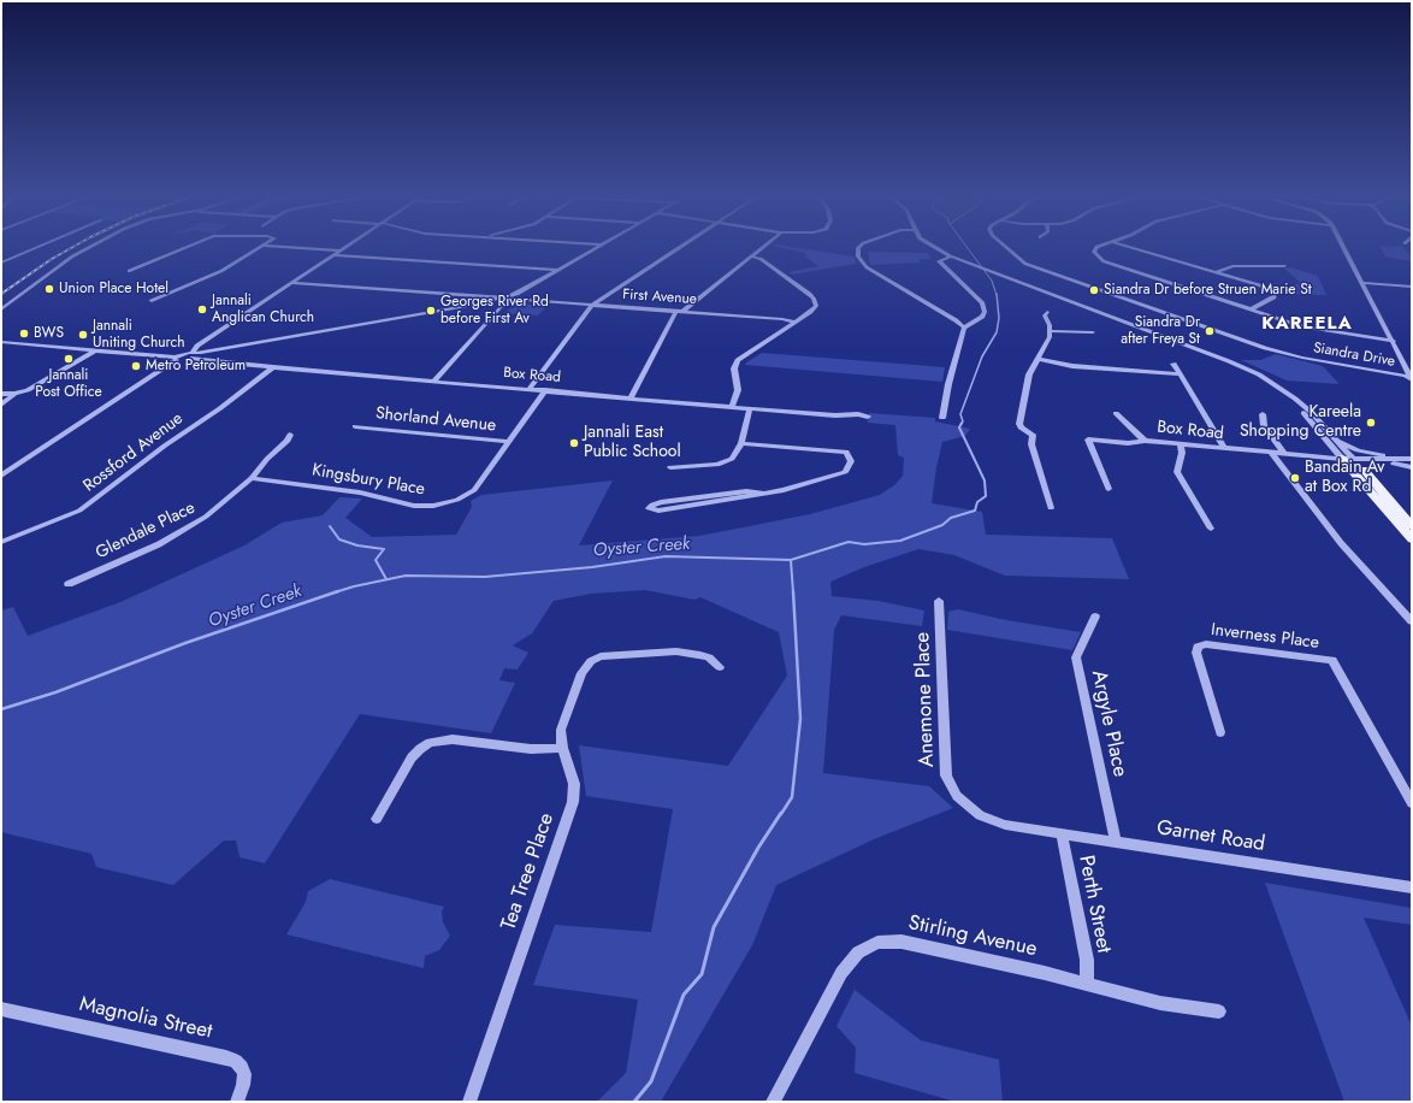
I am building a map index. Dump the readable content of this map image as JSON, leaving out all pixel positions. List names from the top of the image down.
{
  "streets": {
    "street": [
      "First Avenue",
      "Siandra Drive",
      "Box Road",
      "Shorland Avenue",
      "Rossford Avenue",
      "Kingsbury Place",
      "Glendale Place",
      "Inverness Place",
      "Anemone Place",
      "Argyle Place",
      "Garnet Road",
      "Tea Tree Place",
      "Perth Street",
      "Stirling Avenue",
      "Magnolia Street"
    ]
  },
  "crossings": [
    ["Box Road", "Shorland Avenue"],
    ["Box Road", "Rossford Avenue"],
    ["Shorland Avenue", "Kingsbury Place"],
    ["Kingsbury Place", "Glendale Place"],
    ["Anemone Place", "Garnet Road"],
    ["Argyle Place", "Garnet Road"],
    ["Garnet Road", "Perth Street"],
    ["Perth Street", "Stirling Avenue"]
  ],
  "districts": ["KAREELA"],
  "water": ["Oyster Creek"],
  "places": [
    "Union Place Hotel",
    "Siandra Dr before Struen Marie St",
    "Jannali Anglican Church",
    "Georges River Rd before First Av",
    "Siandra Dr after Freya St",
    "BWS",
    "Jannali Uniting Church",
    "Jannali Post Office",
    "Metro Petroleum",
    "Kareela Shopping Centre",
    "Jannali East Public School",
    "Bandain Av at Box Rd"
  ]
}
